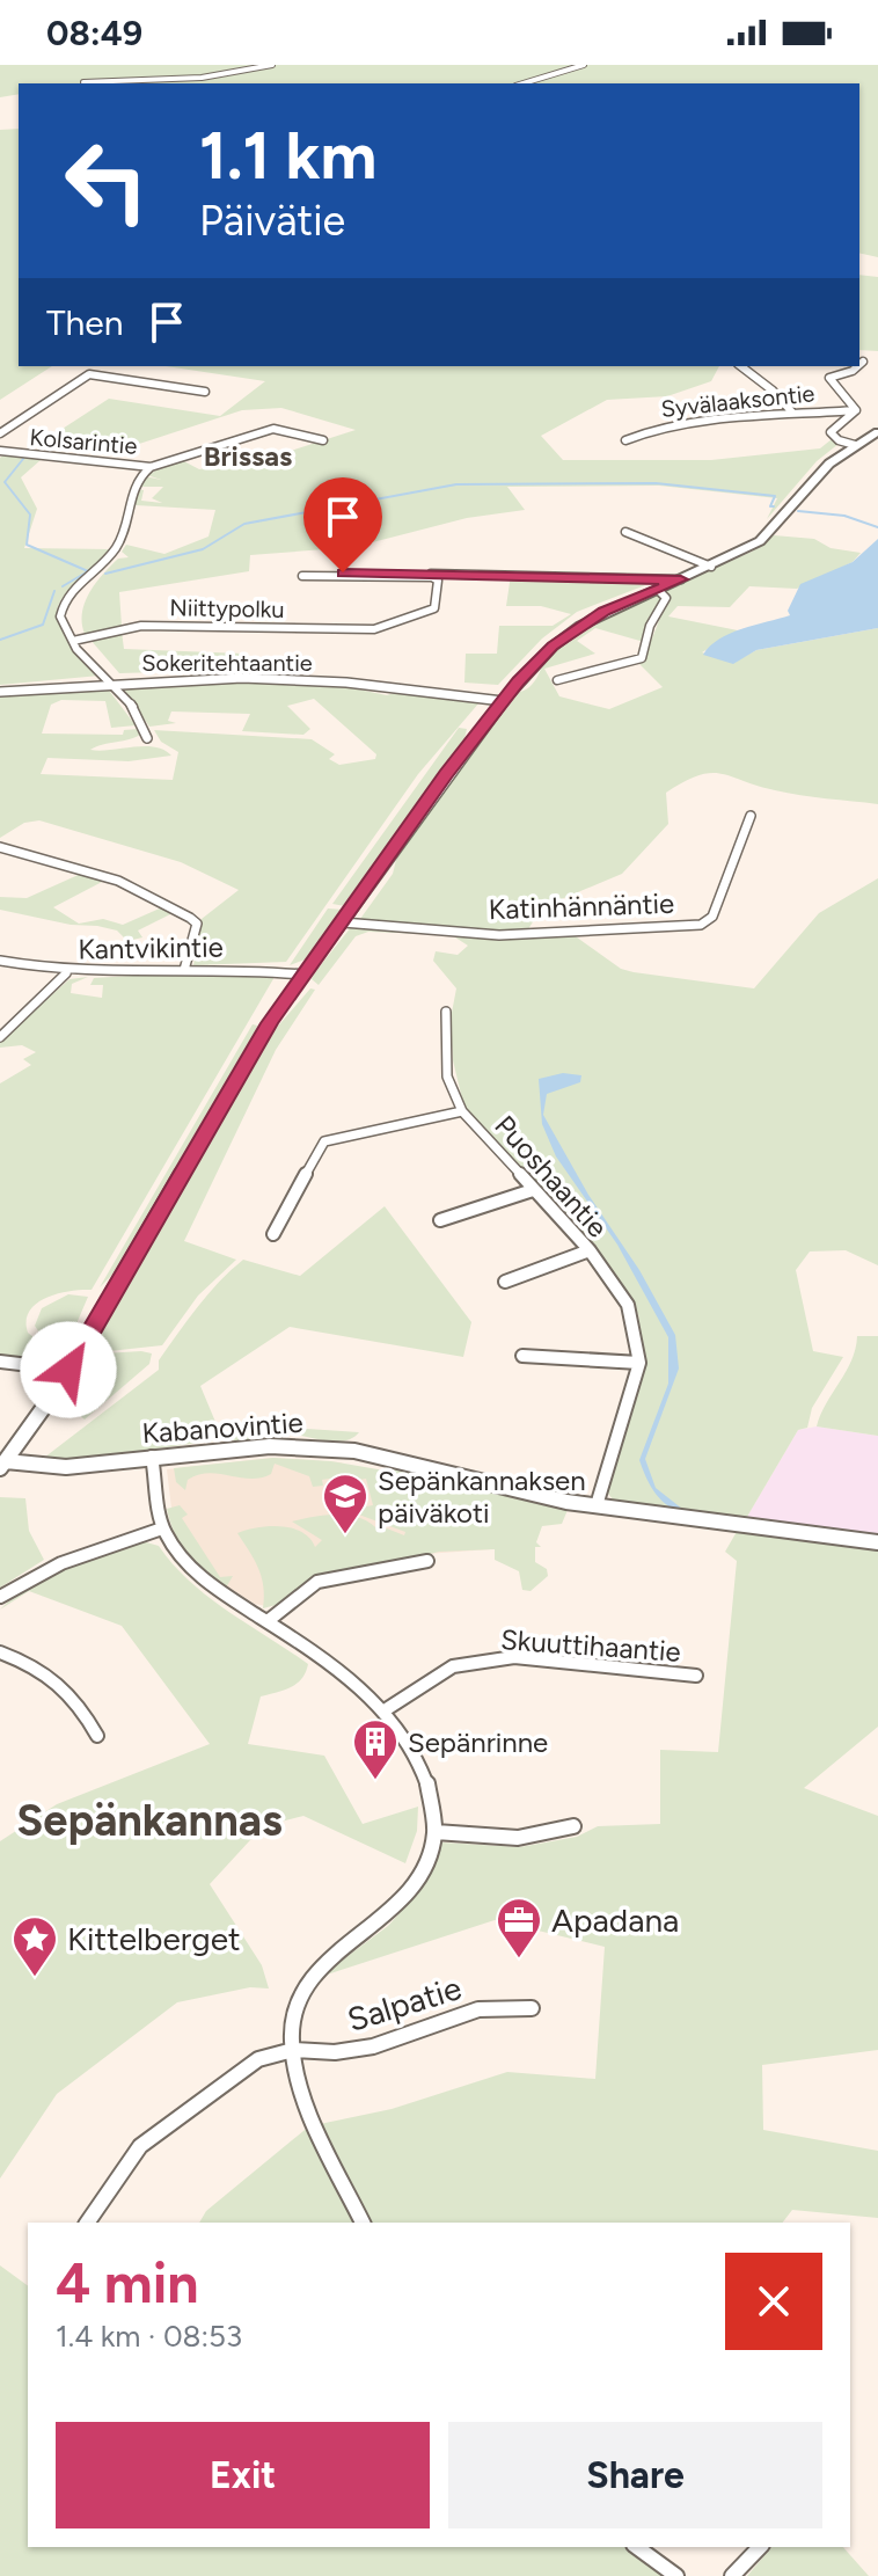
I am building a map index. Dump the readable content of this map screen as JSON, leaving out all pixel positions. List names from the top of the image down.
{
  "streets": {
    "street": [
      "Syvälaaksontie",
      "Kolsarintie",
      "Niittypolku",
      "Sokeritehtaantie",
      "Katinhännäntie",
      "Kantvikintie",
      "Puoshaantie",
      "Kabanovintie",
      "Skuuttihaantie",
      "Salpatie"
    ]
  },
  "crossings": [
    ["Puoshaantie", "Kabanovintie"]
  ],
  "districts": ["Brissas", "Sepänkannas"],
  "places": {
    "school or university": ["Sepänkannaksen päiväkoti"],
    "building": ["Sepänrinne"],
    "office": ["Apadana"],
    "place": ["Kittelberget"]
  },
  "page": {
    "status": "08:49",
    "turn": ["1.1 km", "Päivätie"],
    "then": "Then",
    "heading": ["4 min", "1.4 km · 08:53"],
    "buttons": ["Exit", "Share"]
  }
}
